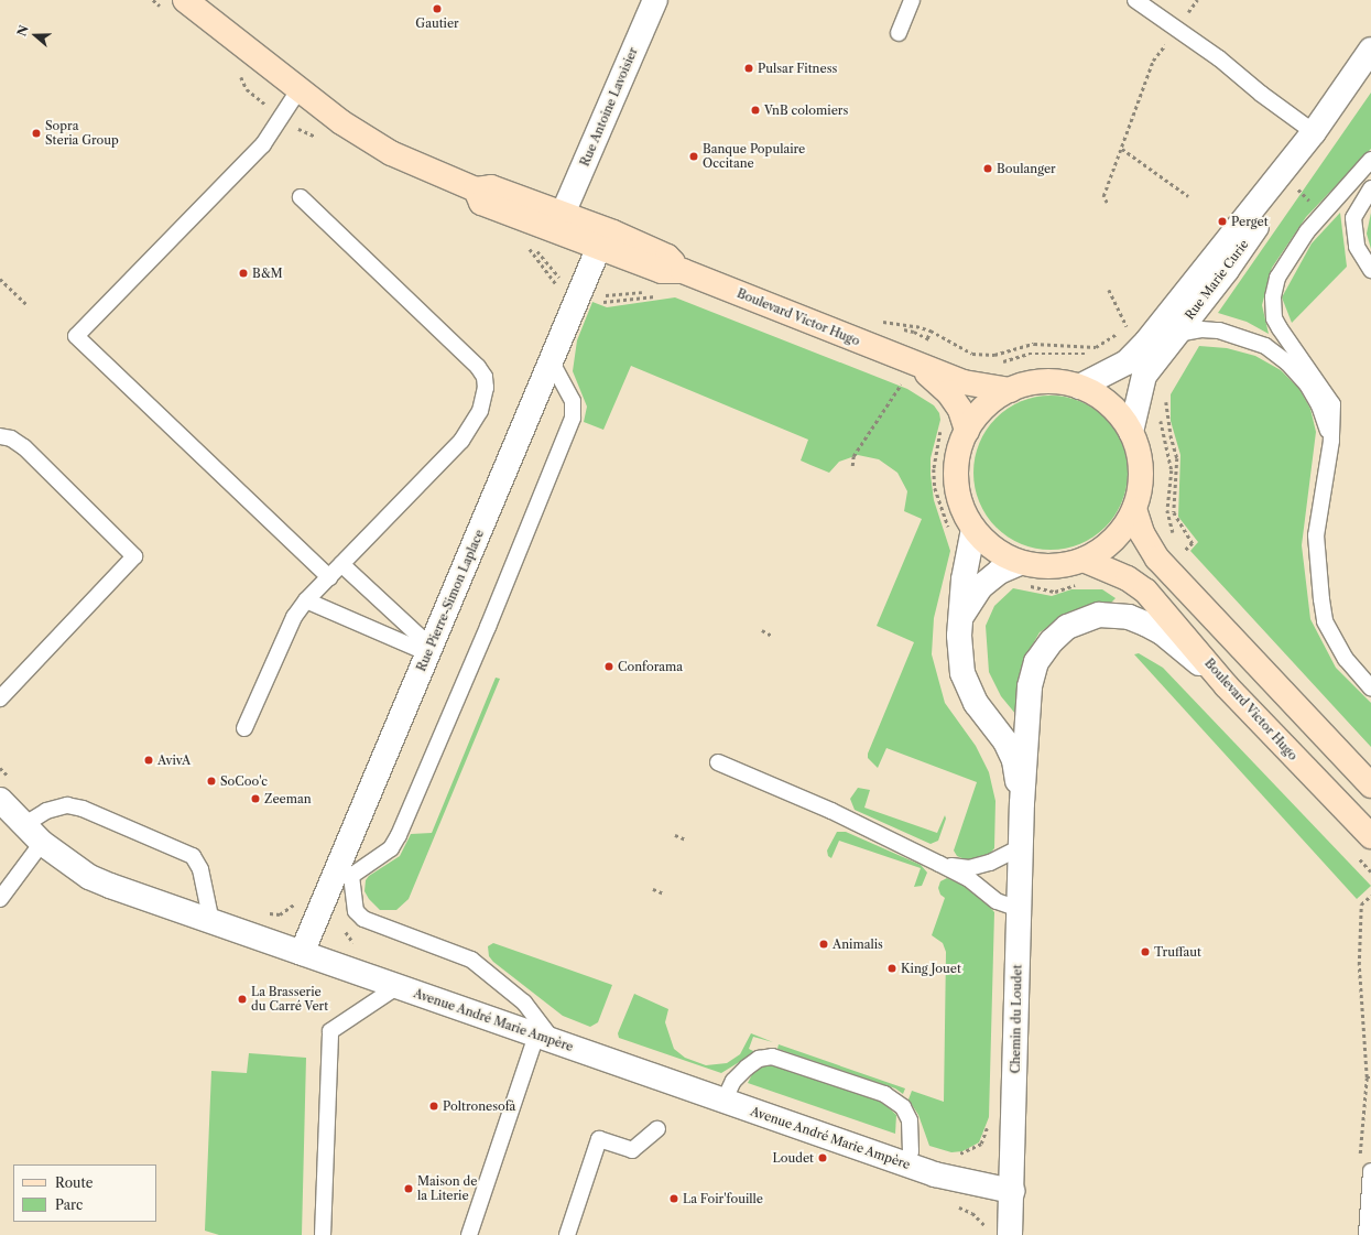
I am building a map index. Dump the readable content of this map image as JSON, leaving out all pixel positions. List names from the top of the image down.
{
  "streets": {
    "main road": ["Boulevard Victor Hugo"],
    "street": [
      "Rue Antoine Lavoisier",
      "Rue Marie Curie",
      "Rue Pierre-Simon Laplace",
      "Chemin du Loudet",
      "Avenue André Marie Ampère"
    ]
  },
  "crossings": [
    ["Rue Antoine Lavoisier", "Boulevard Victor Hugo"],
    ["Boulevard Victor Hugo", "Rue Pierre-Simon Laplace"],
    ["Boulevard Victor Hugo", "Chemin du Loudet"],
    ["Rue Pierre-Simon Laplace", "Avenue André Marie Ampère"],
    ["Chemin du Loudet", "Avenue André Marie Ampère"]
  ],
  "places": [
    "Gautier",
    "Pulsar Fitness",
    "VnB colomiers",
    "Sopra Steria Group",
    "Banque Populaire Occitane",
    "Boulanger",
    "Perget",
    "B&M",
    "Conforama",
    "AvivA",
    "SoCoo'c",
    "Zeeman",
    "Animalis",
    "Truffaut",
    "King Jouet",
    "La Brasserie du Carré Vert",
    "Poltronesofà",
    "Loudet",
    "Maison de la Literie",
    "La Foir'fouille"
  ],
  "legend": ["Route", "Parc"],
  "north": "left"
}
